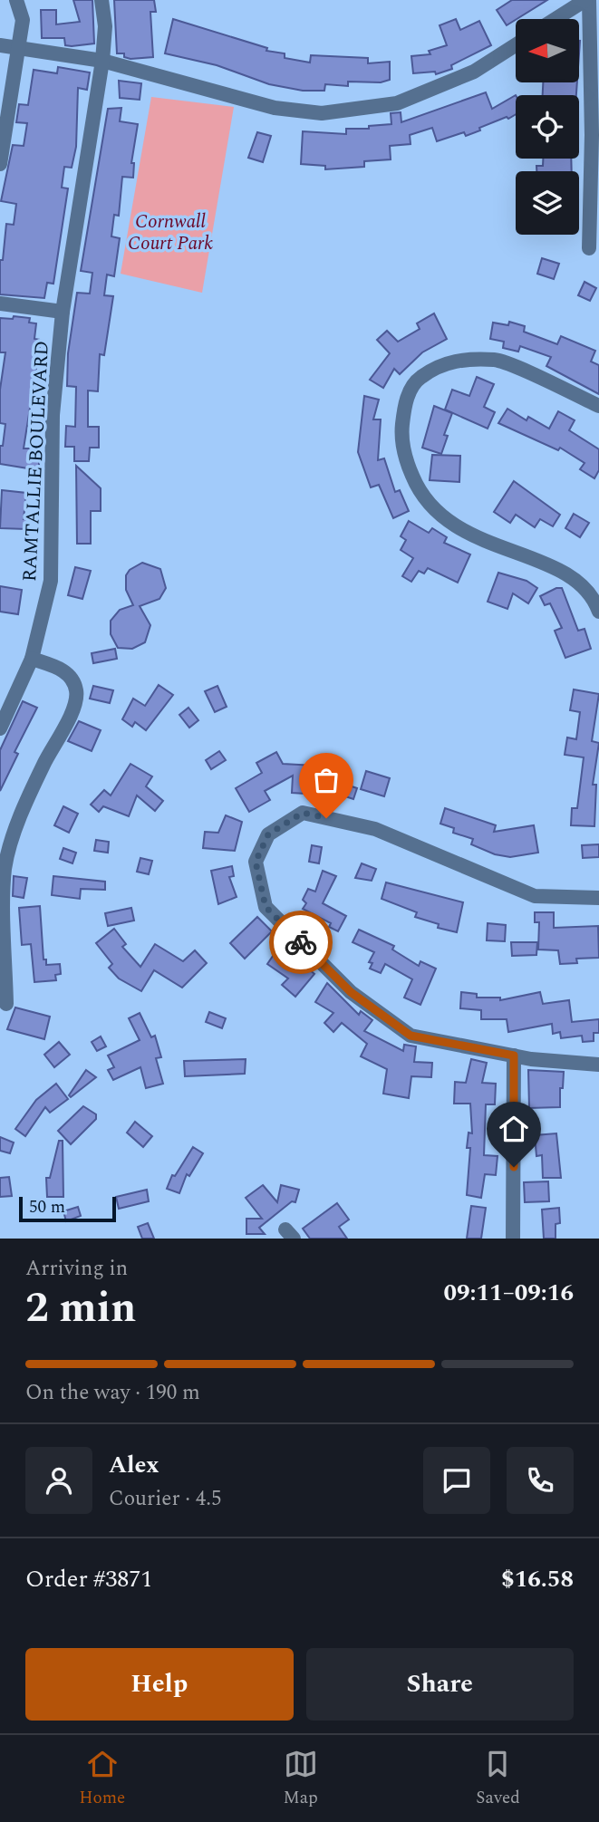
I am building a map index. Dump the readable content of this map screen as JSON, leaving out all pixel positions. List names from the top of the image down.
{
  "streets": {
    "street": ["RAMTALLIE BOULEVARD"]
  },
  "parks": ["Cornwall Court Park"],
  "scale_bar": "50 m",
  "north": "left",
  "page": {
    "scale": "50 m",
    "heading": ["2 min", "Arriving in", "09:11–09:16"],
    "panel": [
      "Alex",
      "Courier · 4.5",
      "Order #3871",
      "$16.58"
    ],
    "bar": "On the way · 190 m",
    "buttons": ["Help", "Share"],
    "tabs": ["Home", "Map", "Saved"]
  }
}
